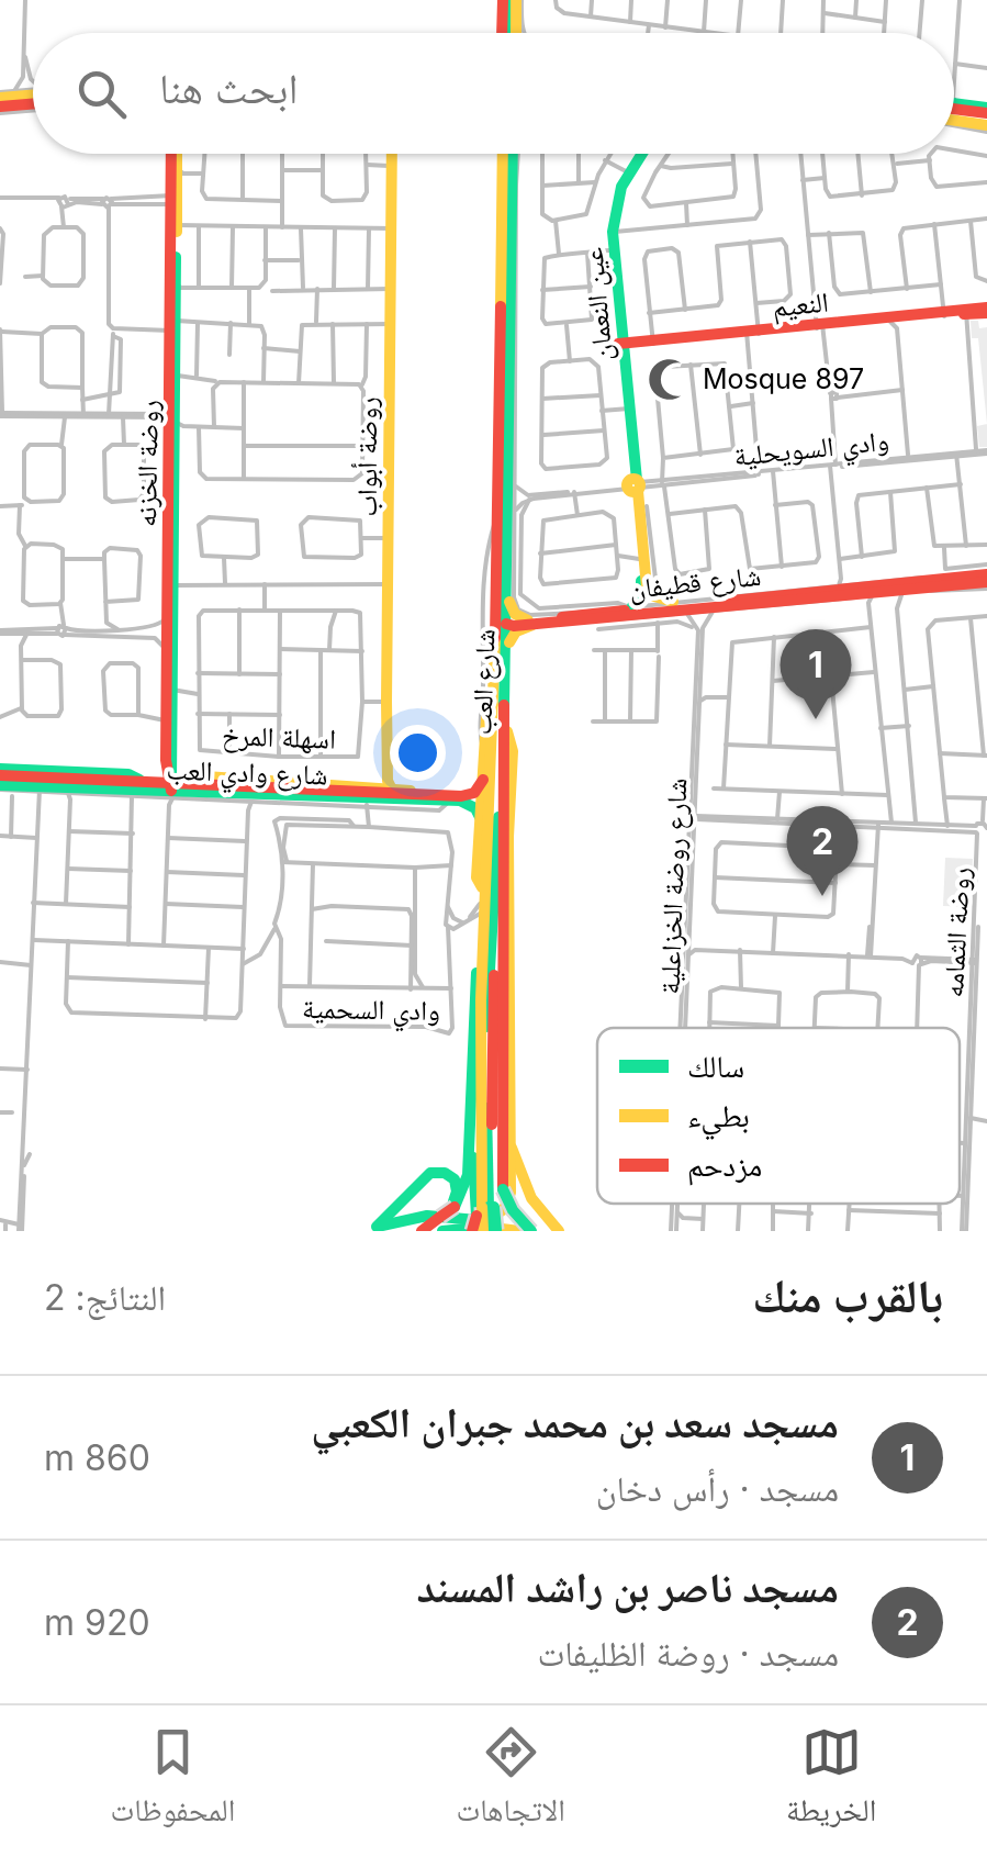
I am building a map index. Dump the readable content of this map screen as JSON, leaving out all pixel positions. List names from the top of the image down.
{
  "streets": {
    "main road": [
      "عين النعمان",
      "النعيم",
      "روضة أبواب",
      "روضة الخزنه",
      "شارع قطيفان",
      "شارع العب",
      "شارع وادي العب"
    ],
    "street": [
      "وادي السويحلية",
      "اسهلة المرخ",
      "شارع روضة الخزاعلية",
      "روضة الثمامه",
      "وادي السحمية"
    ]
  },
  "crossings": [
    ["عين النعمان", "النعيم"],
    ["عين النعمان", "وادي السويحلية"],
    ["روضة أبواب", "اسهلة المرخ"],
    ["روضة أبواب", "شارع وادي العب"],
    ["روضة الخزنه", "اسهلة المرخ"],
    ["شارع قطيفان", "شارع العب"],
    ["شارع قطيفان", "شارع روضة الخزاعلية"]
  ],
  "places": {
    "mosque": ["Mosque 897"]
  },
  "legend": ["سالك", "بطيء", "مزدحم"],
  "page": {
    "search": "ابحث هنا",
    "pins": ["1", "2"],
    "heading": ["بالقرب منك", "النتائج: 2"],
    "list": [
      {
        "mark": "1",
        "name": "مسجد سعد بن محمد جبران الكعبي",
        "note": "مسجد · رأس دخان",
        "value": "860 m"
      },
      {
        "mark": "2",
        "name": "مسجد ناصر بن راشد المسند",
        "note": "مسجد · روضة الظليفات",
        "value": "920 m"
      }
    ],
    "nav": ["الخريطة", "الاتجاهات", "المحفوظات"]
  }
}
